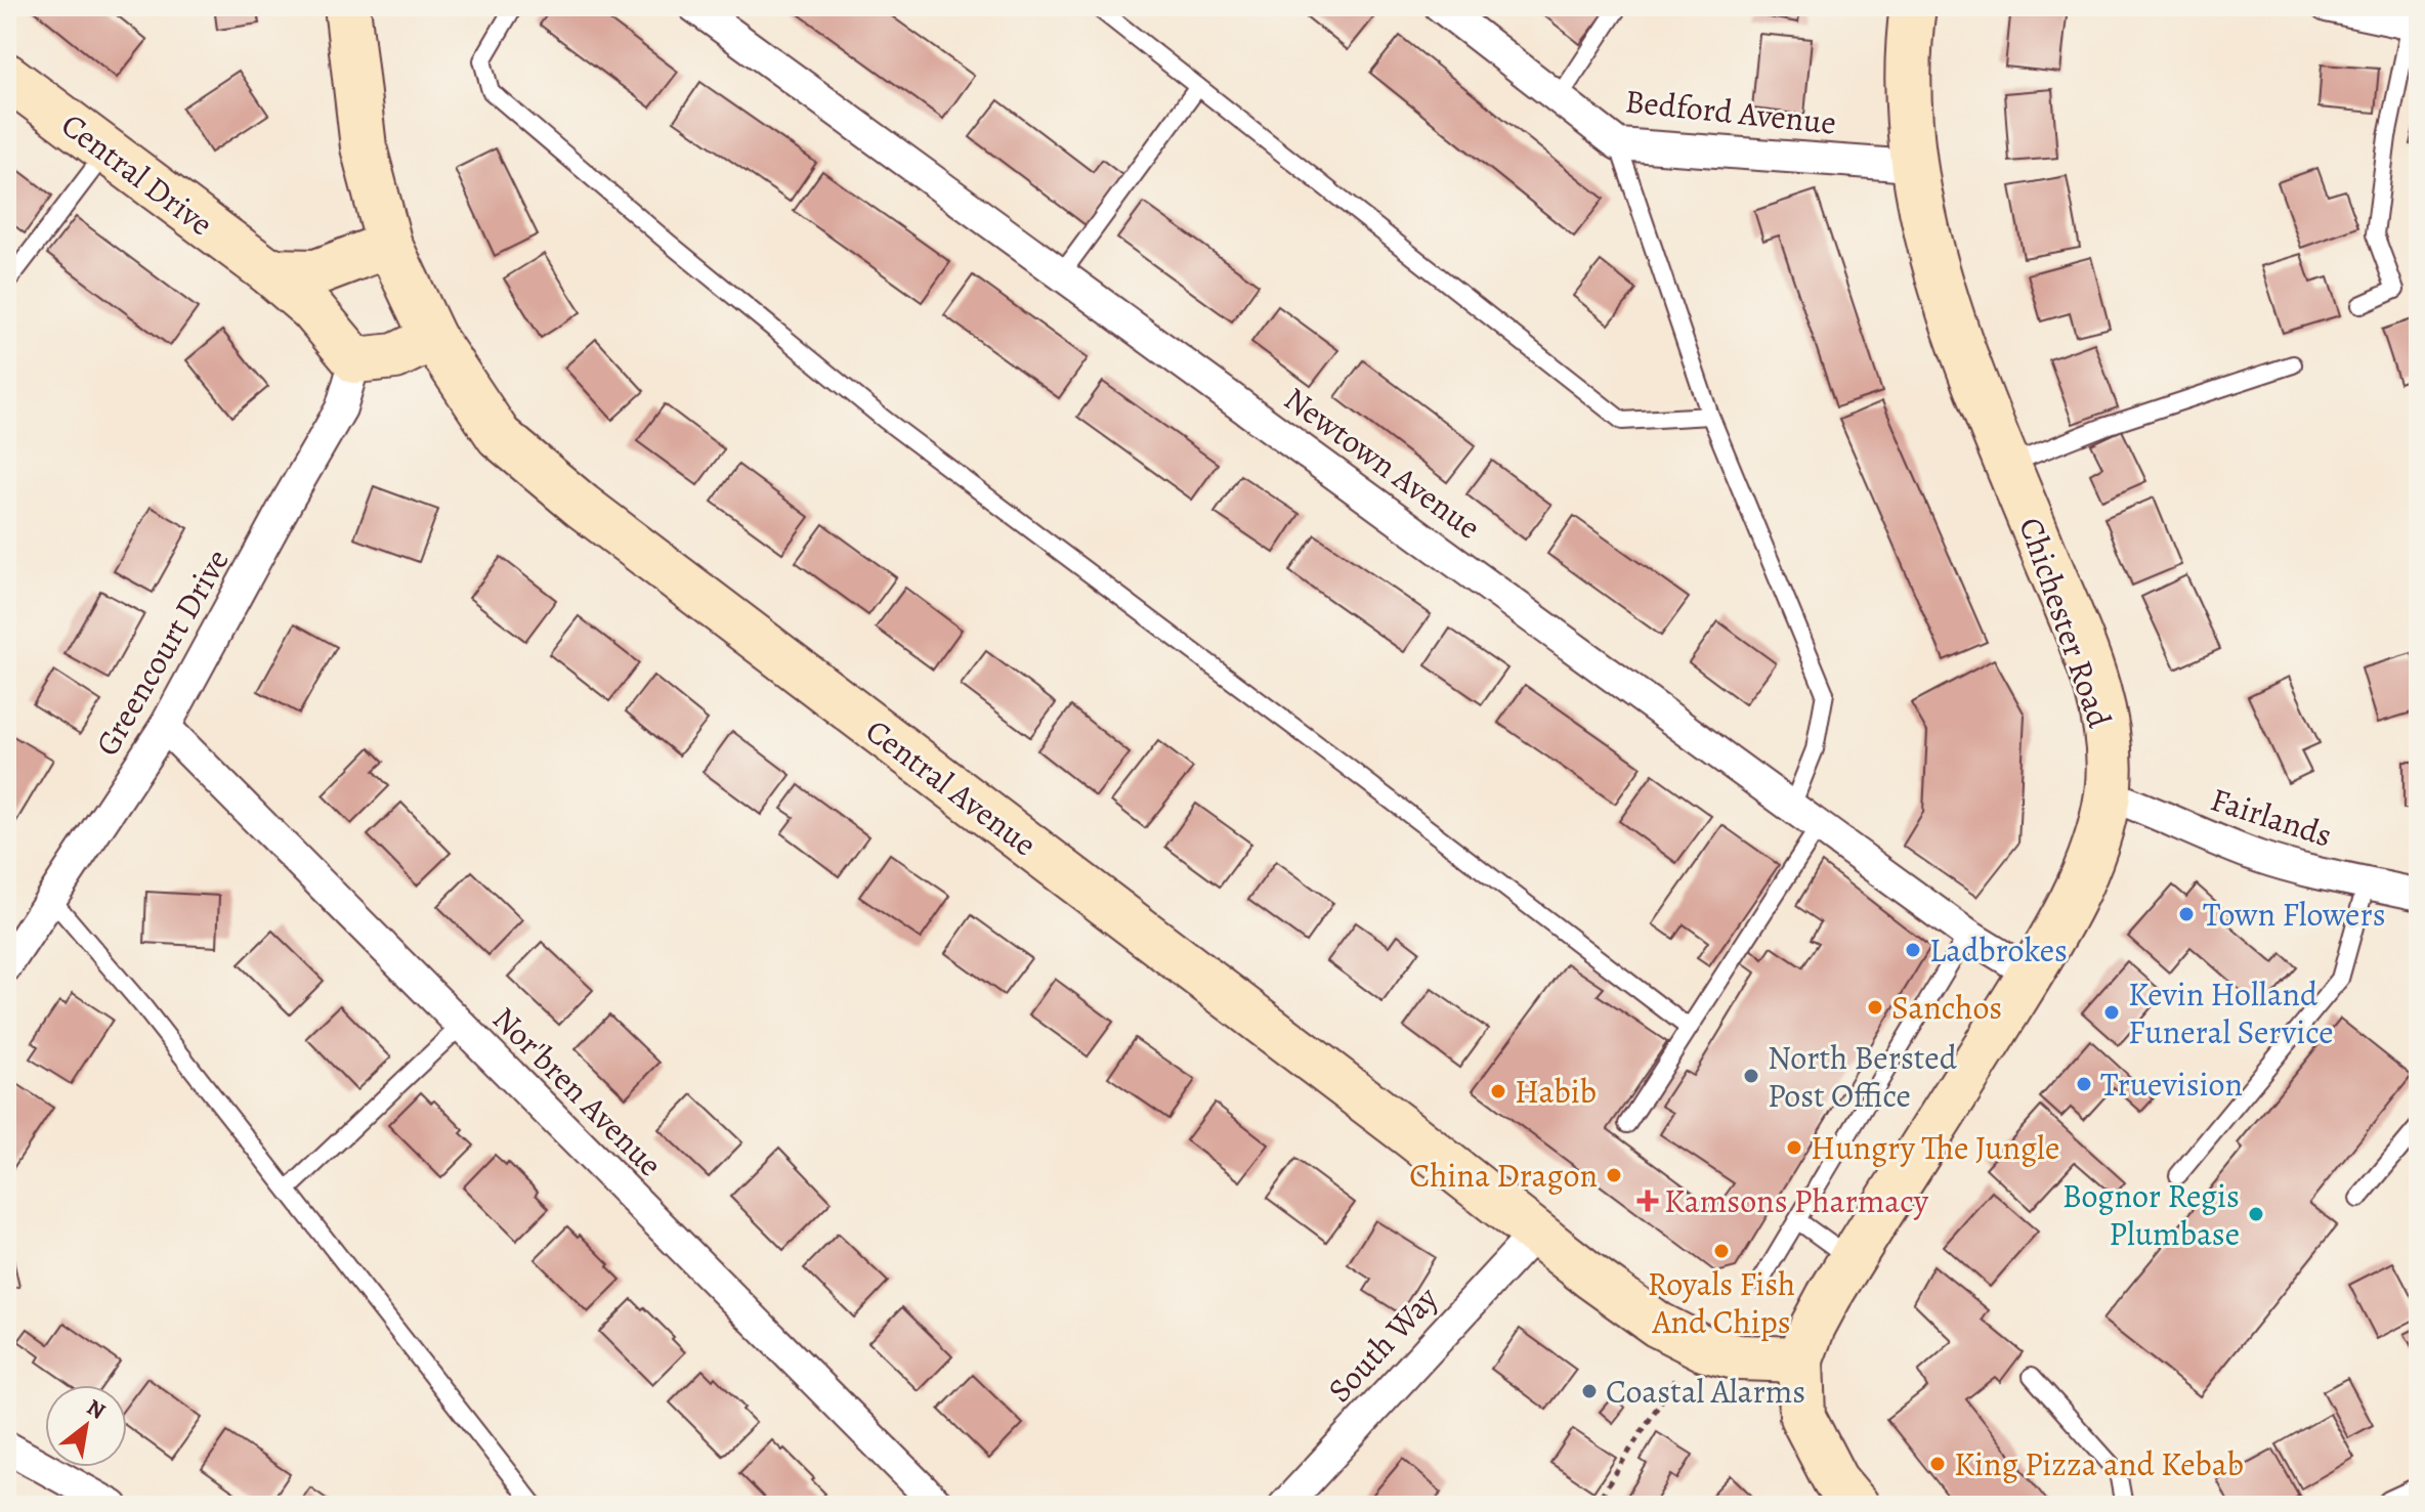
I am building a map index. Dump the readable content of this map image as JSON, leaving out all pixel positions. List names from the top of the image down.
{
  "streets": {
    "street": [
      "Bedford Avenue",
      "Central Drive",
      "Newtown Avenue",
      "Chichester Road",
      "Greencourt Drive",
      "Central Avenue",
      "Fairlands",
      "Nor'bren Avenue",
      "South Way"
    ]
  },
  "crossings": [
    ["Bedford Avenue", "Chichester Road"],
    ["Central Drive", "Greencourt Drive"],
    ["Newtown Avenue", "Chichester Road"],
    ["Chichester Road", "Central Avenue"],
    ["Chichester Road", "Fairlands"],
    ["Greencourt Drive", "Nor'bren Avenue"],
    ["Central Avenue", "South Way"]
  ],
  "places": {
    "other": [
      "Town Flowers",
      "Ladbrokes",
      "Sanchos",
      "Kevin Holland Funeral Service",
      "North Bersted Post Office",
      "Truevision",
      "Habib",
      "Hungry The Jungle",
      "China Dragon",
      "Bognor Regis Plumbase",
      "Royals Fish And Chips",
      "Coastal Alarms",
      "King Pizza and Kebab"
    ],
    "health": ["Kamsons Pharmacy"]
  },
  "north": "top right"
}
